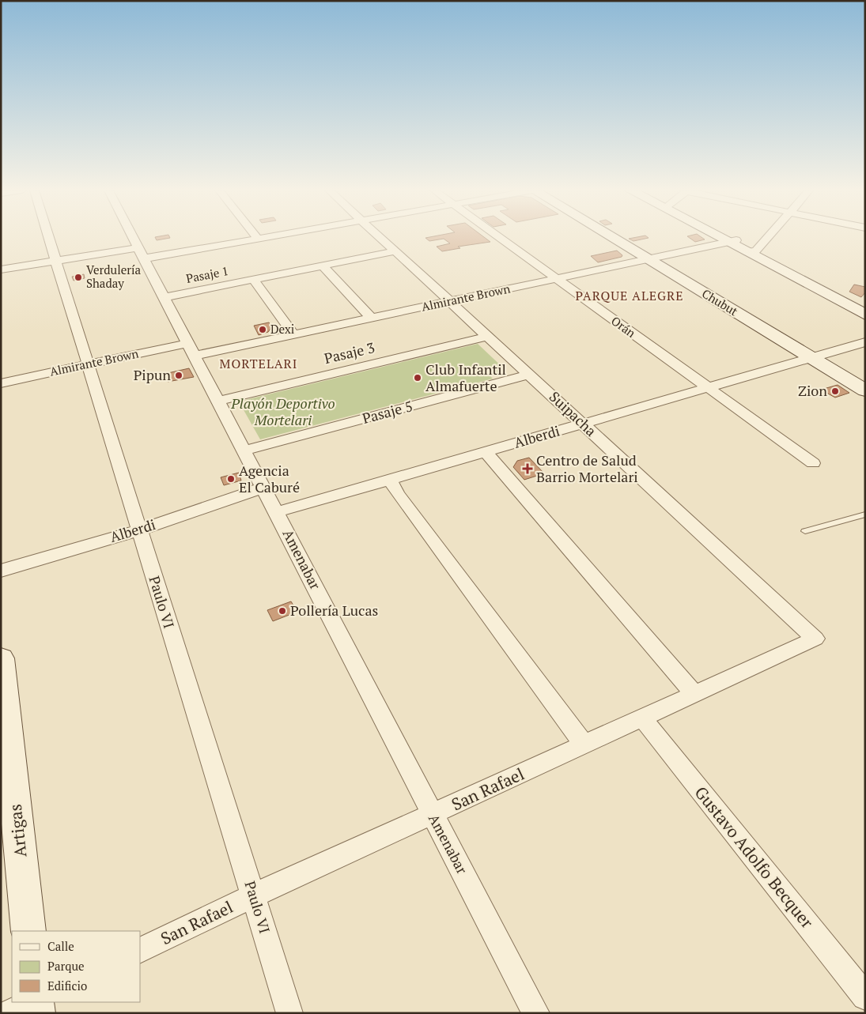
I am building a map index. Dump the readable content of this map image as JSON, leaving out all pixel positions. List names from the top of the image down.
{
  "streets": {
    "main road": ["Chubut", "Artigas"],
    "street": [
      "Pasaje 1",
      "Almirante Brown",
      "Orán",
      "Pasaje 3",
      "Pasaje 5",
      "Suipacha",
      "Alberdi",
      "Amenabar",
      "Paulo VI",
      "San Rafael",
      "Gustavo Adolfo Becquer"
    ]
  },
  "crossings": [
    ["Pasaje 1", "Suipacha"],
    ["Pasaje 1", "Amenabar"],
    ["Almirante Brown", "Chubut"],
    ["Almirante Brown", "Orán"],
    ["Almirante Brown", "Suipacha"],
    ["Almirante Brown", "Amenabar"],
    ["Almirante Brown", "Paulo VI"],
    ["Chubut", "Alberdi"],
    ["Orán", "Alberdi"],
    ["Pasaje 3", "Suipacha"],
    ["Pasaje 3", "Amenabar"],
    ["Pasaje 5", "Suipacha"],
    ["Pasaje 5", "Amenabar"],
    ["Suipacha", "Alberdi"],
    ["Suipacha", "San Rafael"],
    ["Alberdi", "Amenabar"],
    ["Alberdi", "Paulo VI"],
    ["Amenabar", "San Rafael"],
    ["Paulo VI", "San Rafael"],
    ["San Rafael", "Gustavo Adolfo Becquer"]
  ],
  "districts": ["PARQUE ALEGRE", "MORTELARI"],
  "parks": ["Playón Deportivo Mortelari"],
  "places": {
    "other": [
      "Verdulería Shaday",
      "Dexi",
      "Pipun",
      "Club Infantil Almafuerte",
      "Zion",
      "Agencia El Caburé",
      "Pollería Lucas"
    ],
    "health": ["Centro de Salud Barrio Mortelari"]
  },
  "legend": ["Calle", "Parque", "Edificio"]
}
